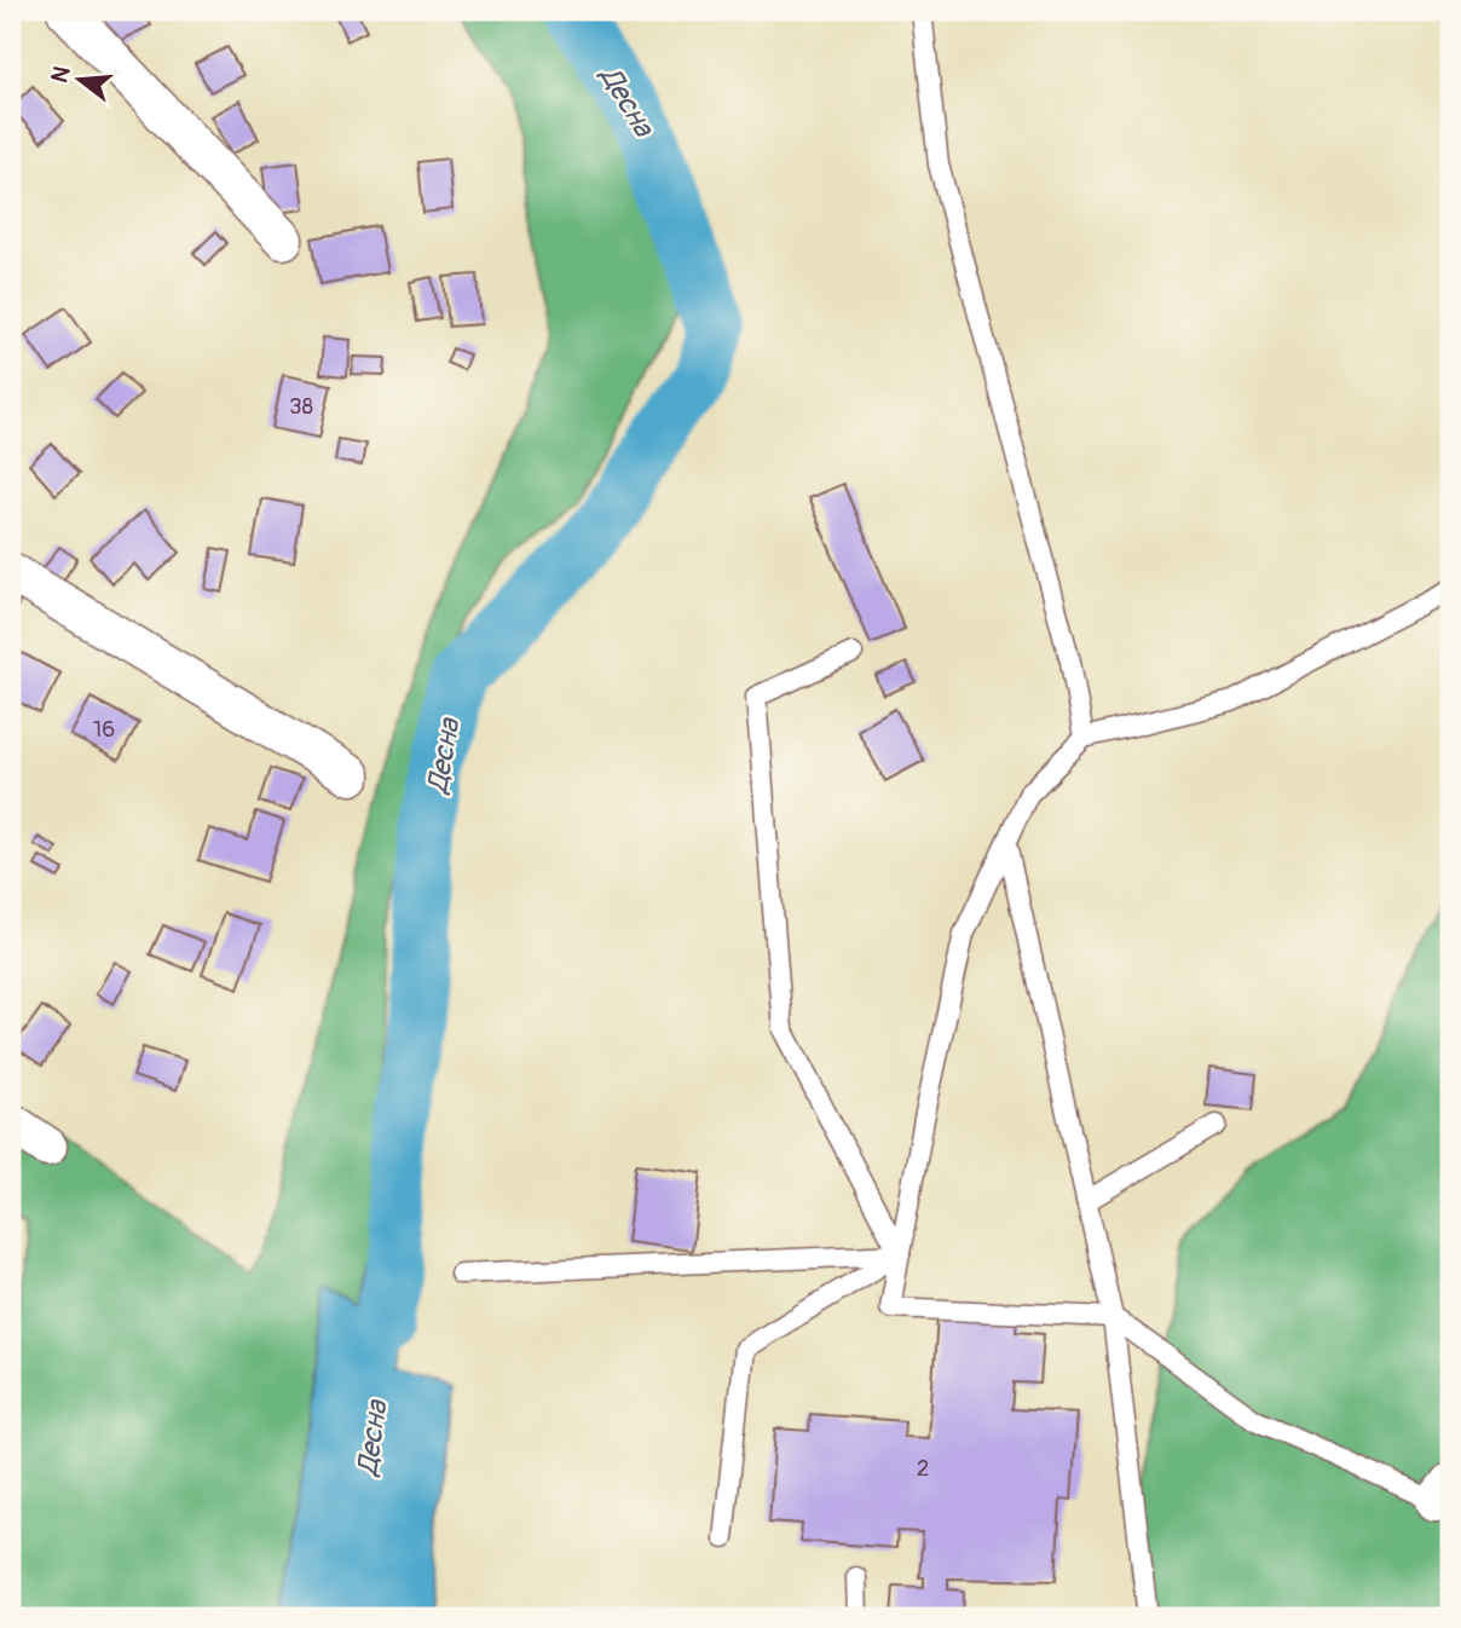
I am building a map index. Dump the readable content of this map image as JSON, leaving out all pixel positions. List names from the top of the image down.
{
  "water": ["Десна"],
  "house_numbers": ["38", "16", "2"],
  "north": "left"
}
